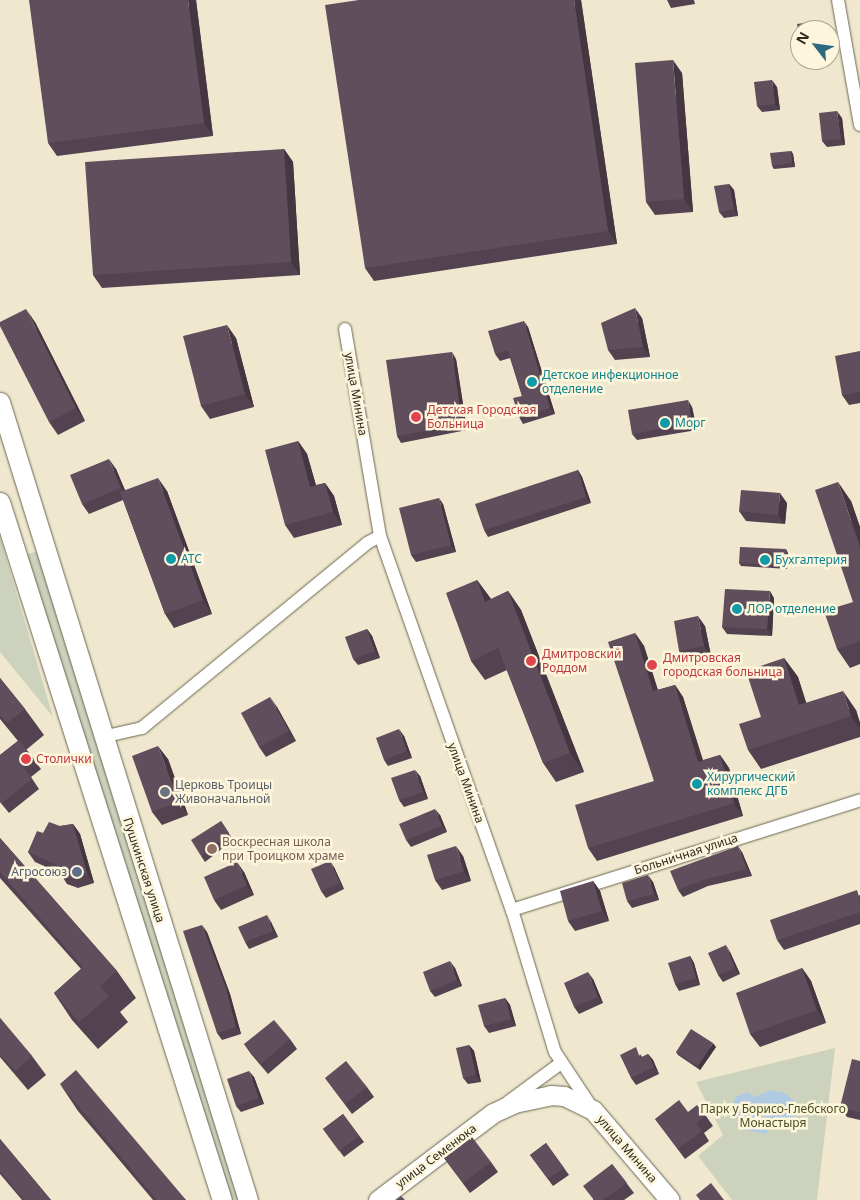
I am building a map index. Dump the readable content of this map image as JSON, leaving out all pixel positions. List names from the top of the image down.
{
  "streets": {
    "main road": ["улица Минина", "Пушкинская улица", "улица Семенюка"],
    "street": ["Больничная улица"]
  },
  "crossings": [
    ["улица Минина", "Больничная улица"],
    ["улица Минина", "улица Семенюка"]
  ],
  "parks": ["Парк у Борисо-Глебского Монастыря"],
  "places": [
    "Детское инфекционное отделение",
    "Детская Городская Больница",
    "Морг",
    "АТС",
    "Бухгалтерия",
    "ЛОР отделение",
    "Дмитровский Роддом",
    "Дмитровская городская больница",
    "Столички",
    "Хирургический комплекс ДГБ",
    "Церковь Троицы Живоначальной",
    "Воскресная школа при Троицком храме",
    "Агросоюз"
  ],
  "north": "top left"
}
